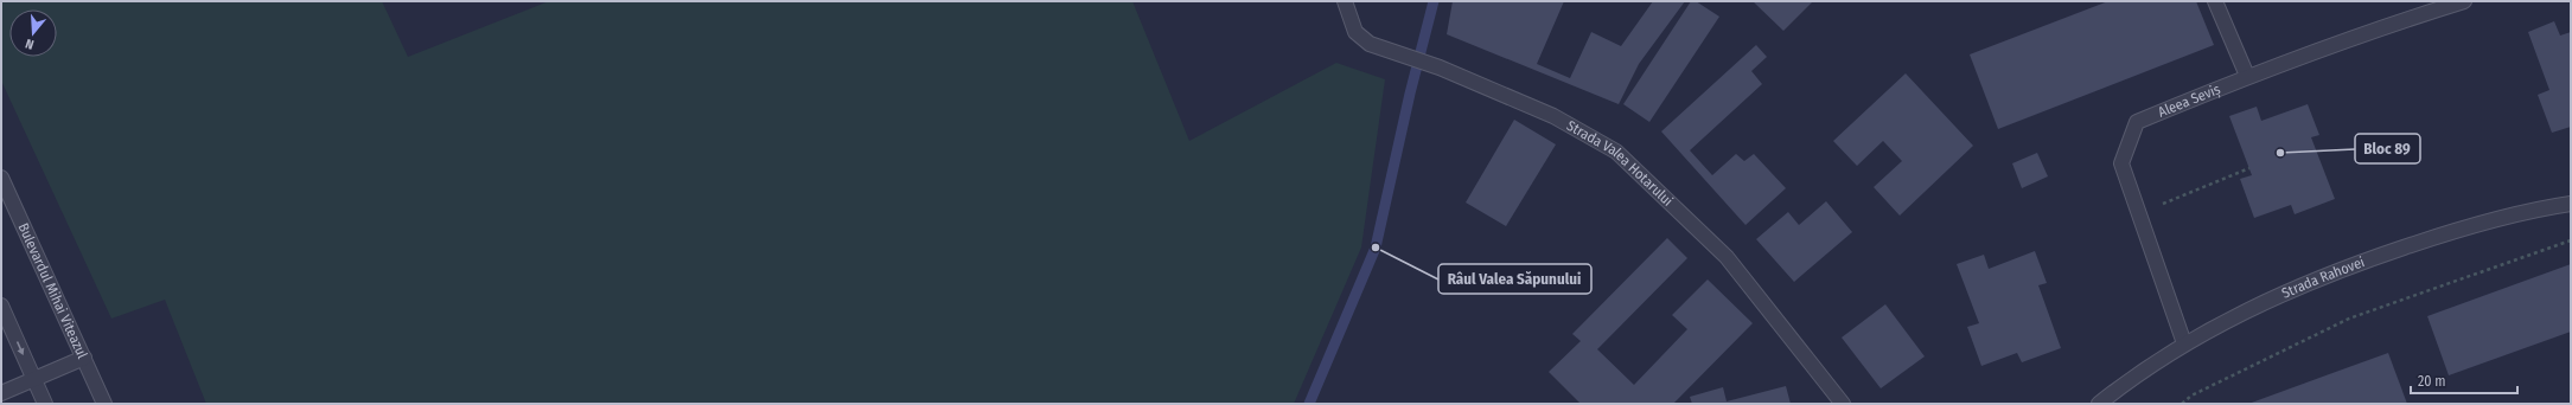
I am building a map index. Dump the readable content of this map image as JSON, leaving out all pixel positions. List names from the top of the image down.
{
  "streets": {
    "street": [
      "Aleea Seviș",
      "Strada Valea Hotarului",
      "Strada Rahovei",
      "Bulevardul Mihai Viteazul"
    ]
  },
  "crossings": [
    ["Aleea Seviș", "Strada Rahovei"]
  ],
  "places": ["Bloc 89", "Râul Valea Săpunului"],
  "scale_bar": "20 m",
  "north": "bottom"
}
